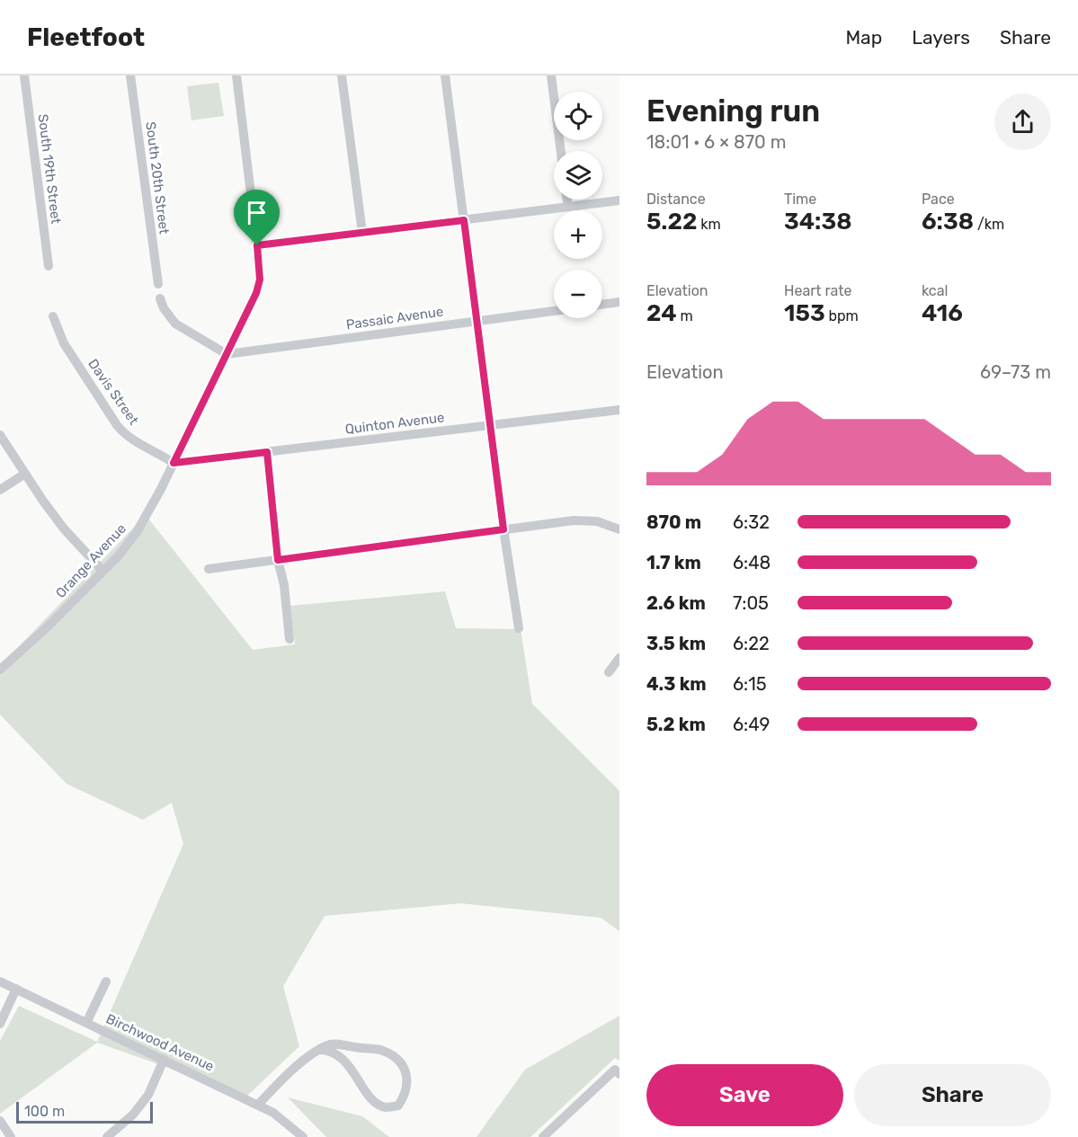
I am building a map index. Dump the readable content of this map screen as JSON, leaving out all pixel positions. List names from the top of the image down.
{
  "streets": {
    "street": [
      "South 19th Street",
      "South 20th Street",
      "Passaic Avenue",
      "Davis Street",
      "Quinton Avenue",
      "Orange Avenue",
      "Birchwood Avenue"
    ]
  },
  "crossings": [
    ["Passaic Avenue", "Orange Avenue"],
    ["Davis Street", "Quinton Avenue"],
    ["Davis Street", "Orange Avenue"],
    ["Quinton Avenue", "Orange Avenue"]
  ],
  "scale_bar": "100 m",
  "page": {
    "header": "Fleetfoot",
    "nav": ["Map", "Layers", "Share"],
    "heading": ["Evening run", "18:01 · 6 × 870 m"],
    "map_buttons": ["+", "−"],
    "stats": [
      ["Distance", "5.22 km"],
      ["Time", "34:38"],
      ["Pace", "6:38 /km"],
      ["Elevation", "24 m"],
      ["Heart rate", "153 bpm"],
      ["kcal", "416"]
    ],
    "chart": ["Elevation", "69–73 m"],
    "list": [
      {
        "name": "870 m",
        "note": "6:32"
      },
      {
        "name": "1.7 km",
        "note": "6:48"
      },
      {
        "name": "2.6 km",
        "note": "7:05"
      },
      {
        "name": "3.5 km",
        "note": "6:22"
      },
      {
        "name": "4.3 km",
        "note": "6:15"
      },
      {
        "name": "5.2 km",
        "note": "6:49"
      }
    ],
    "buttons": ["Save", "Share"],
    "scale": "100 m"
  }
}
